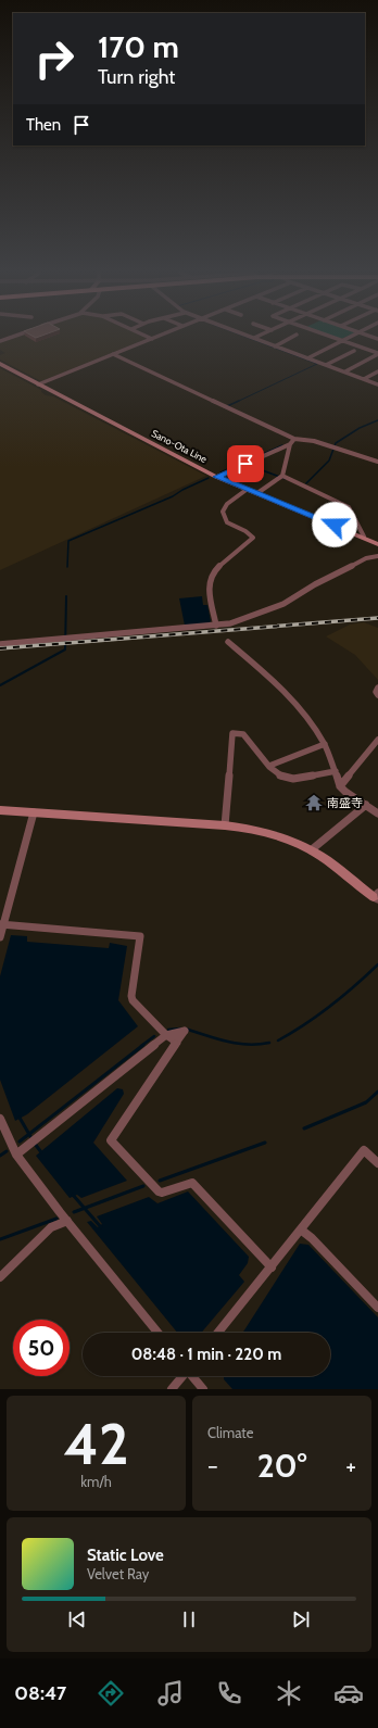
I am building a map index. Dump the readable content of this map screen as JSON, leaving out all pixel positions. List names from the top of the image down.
{
  "streets": {
    "main road": ["Sano-Ota Line"]
  },
  "places": {
    "temple": ["南盛寺"]
  },
  "page": {
    "turn": ["170 m", "Turn right"],
    "then": "Then",
    "limit": "50",
    "trip": "08:48 · 1 min · 220 m",
    "tile": [
      ["42", "km/h"],
      "Climate"
    ],
    "heat": ["−", "20°", "+"],
    "song": ["Static Love", "Velvet Ray"],
    "tabs": "08:47"
  }
}
